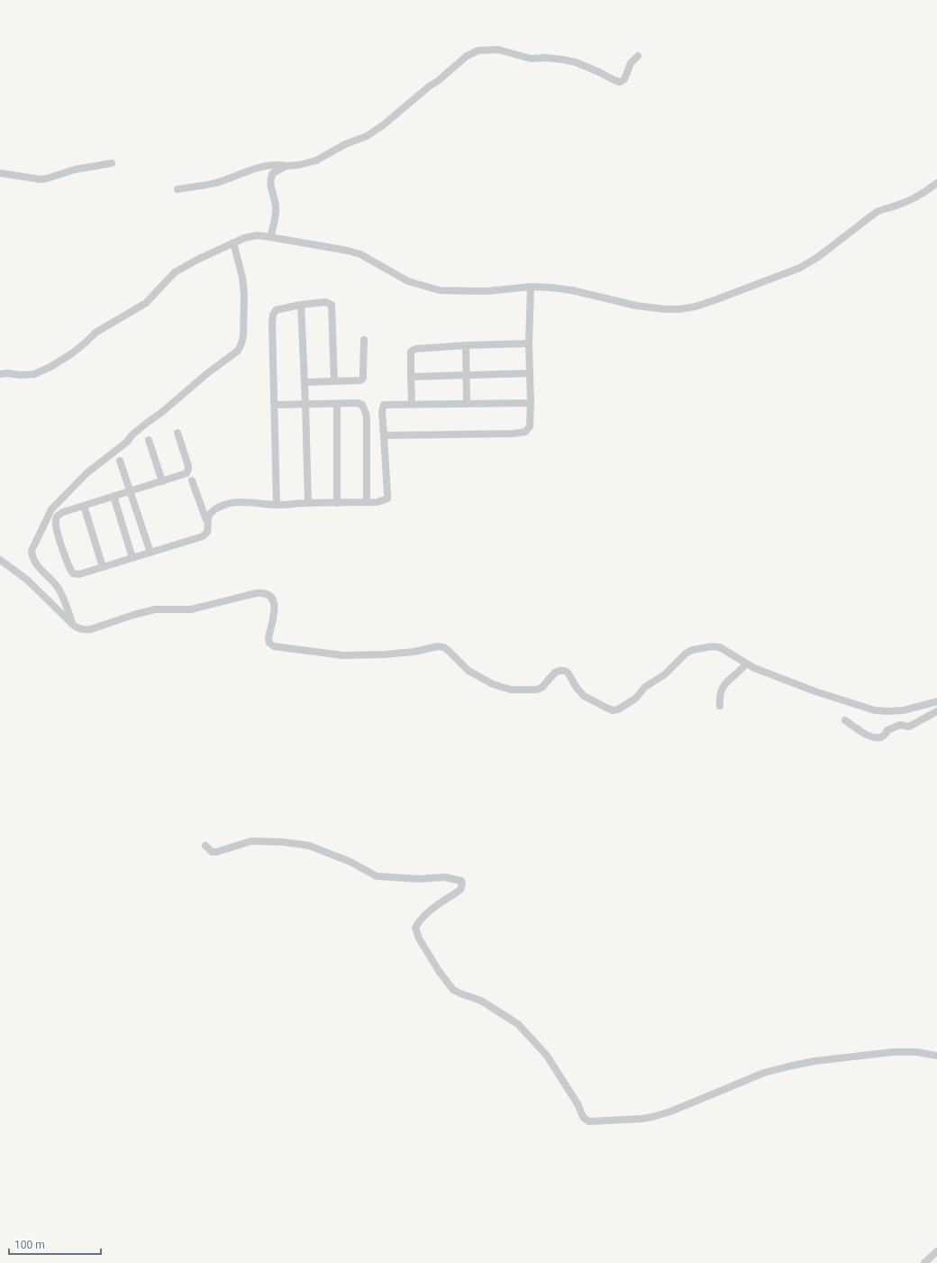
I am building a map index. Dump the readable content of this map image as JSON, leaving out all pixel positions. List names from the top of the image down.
{
  "scale_bar": "100 m"
}
